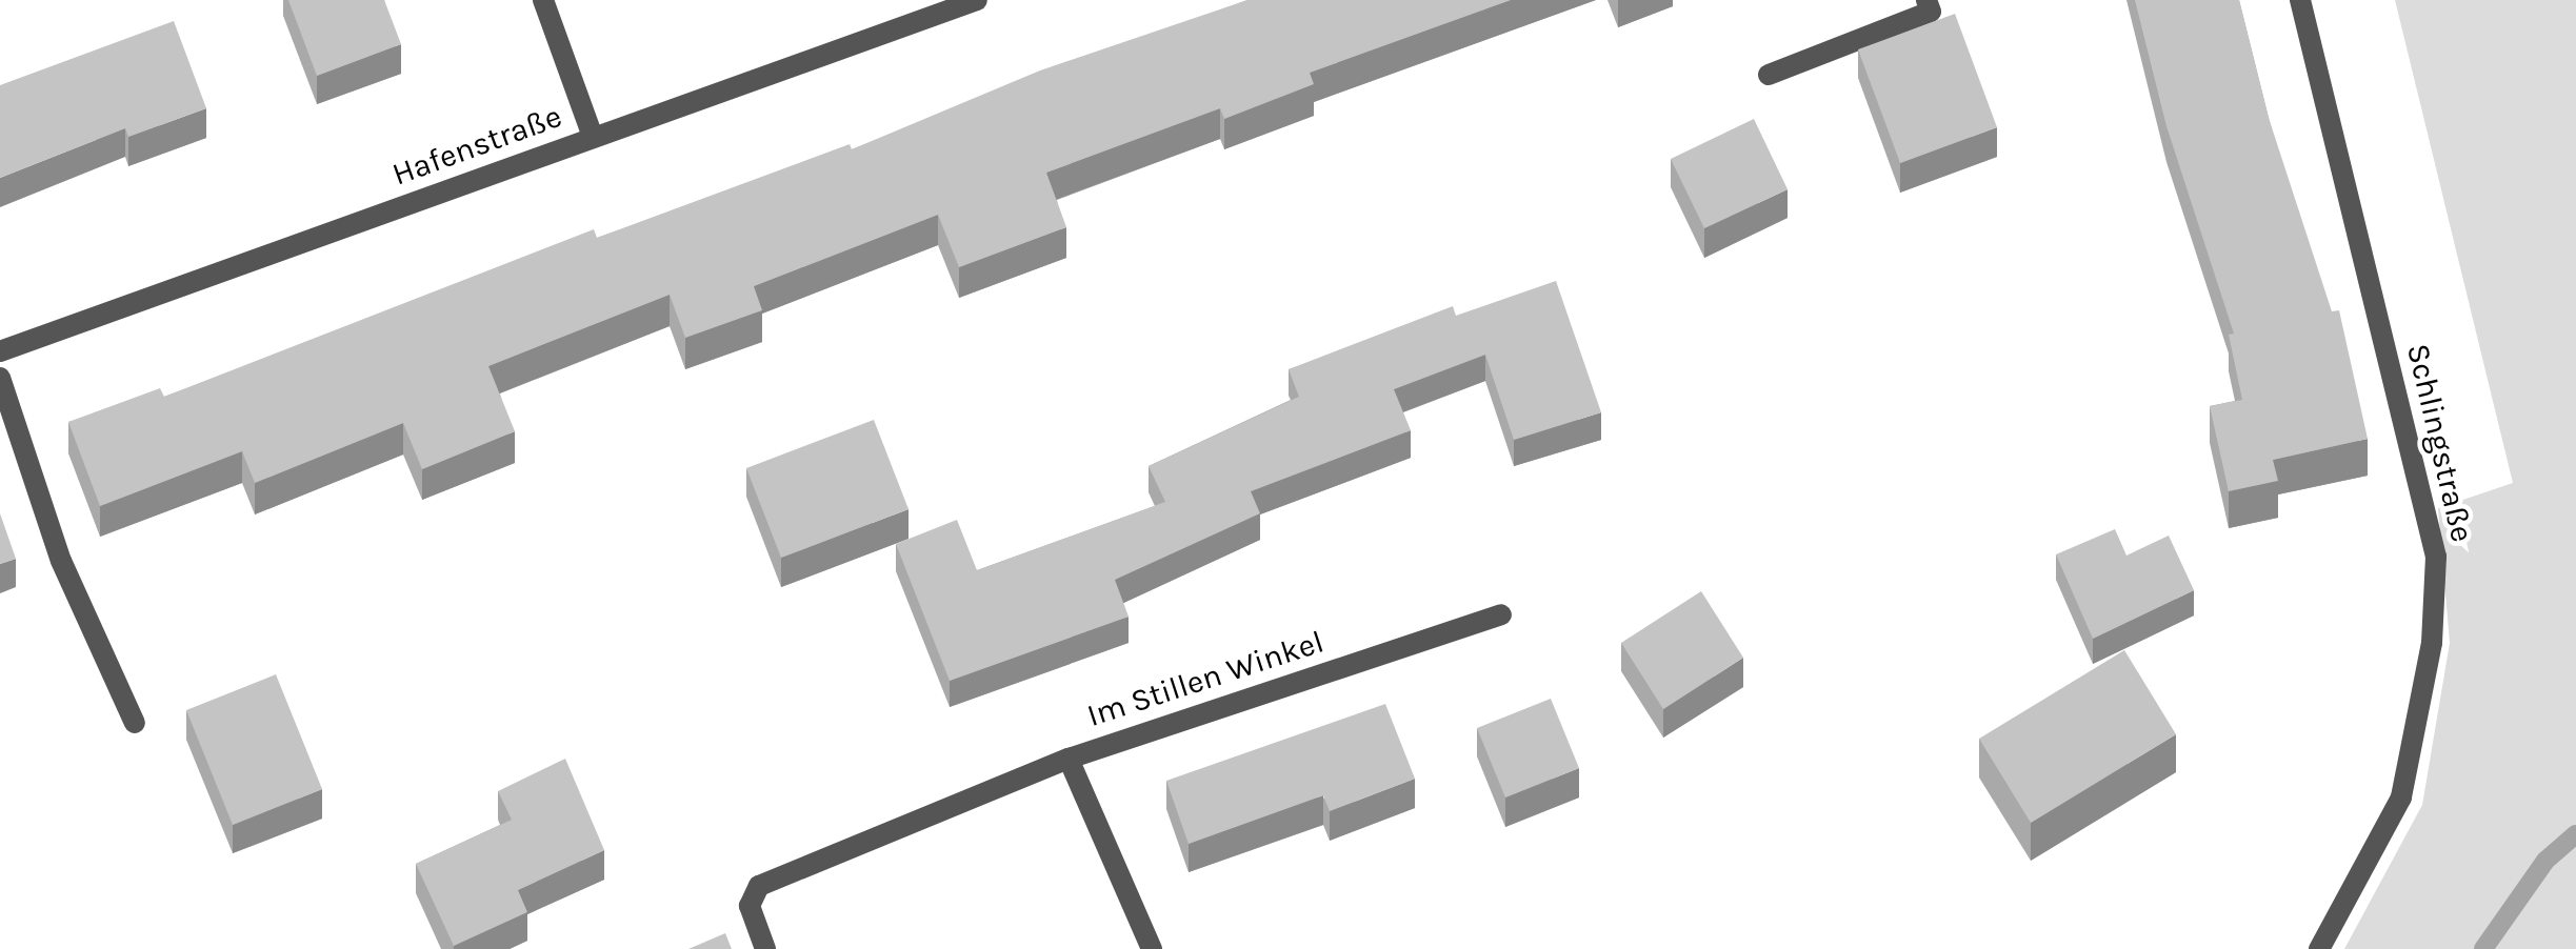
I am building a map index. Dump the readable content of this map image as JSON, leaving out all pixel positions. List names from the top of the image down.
{
  "streets": {
    "street": ["Hafenstraße", "Schlingstraße", "Im Stillen Winkel"]
  }
}
